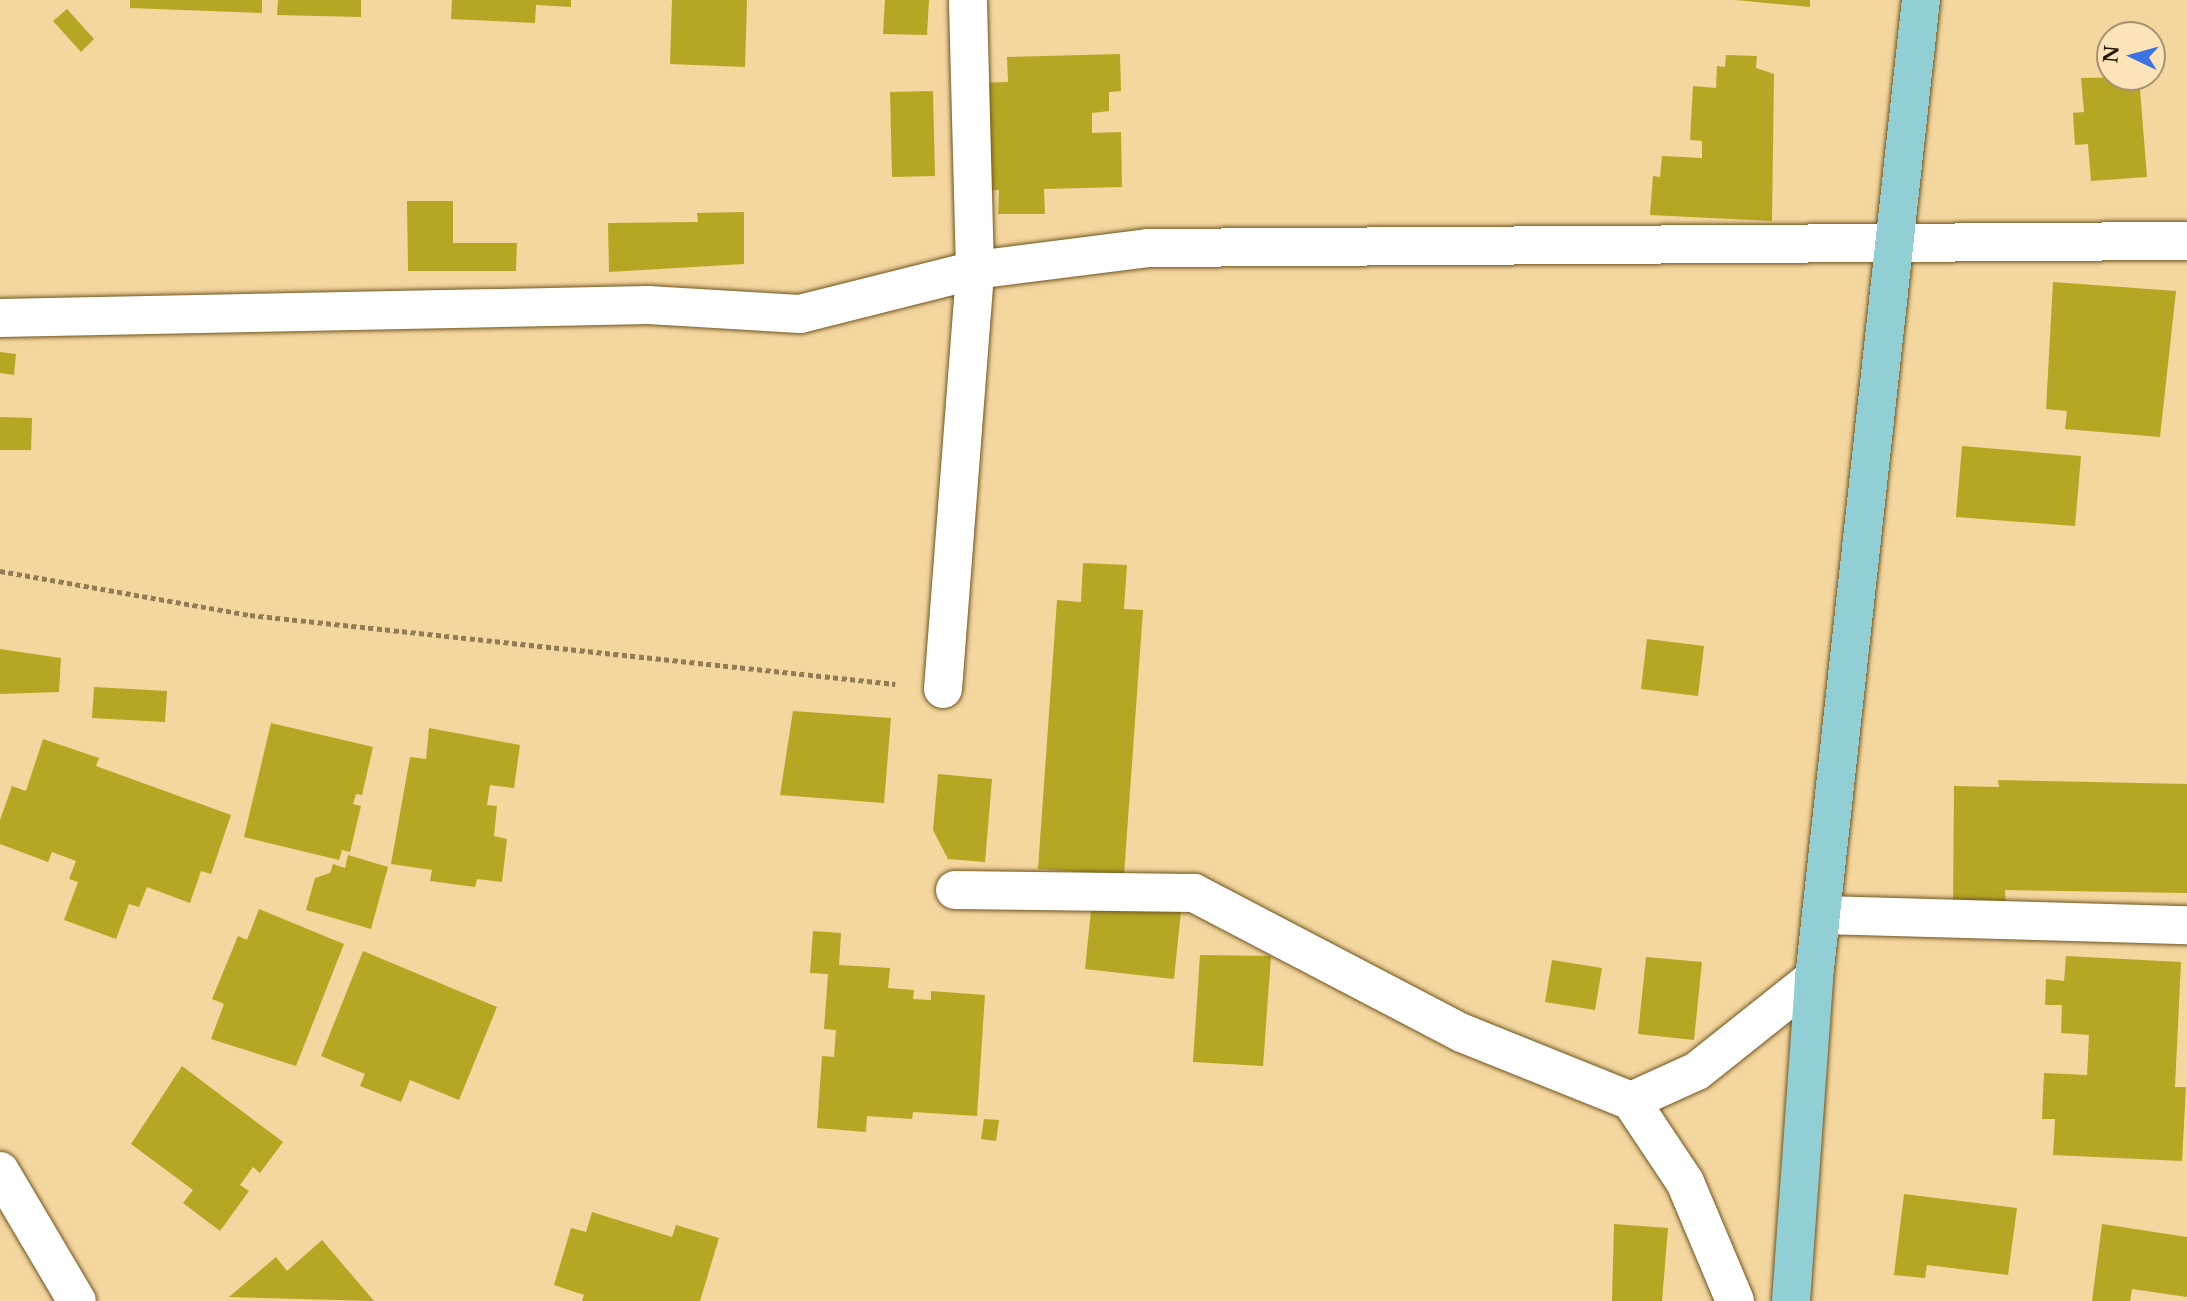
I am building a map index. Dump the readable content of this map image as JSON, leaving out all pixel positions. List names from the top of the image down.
{
  "north": "left"
}
